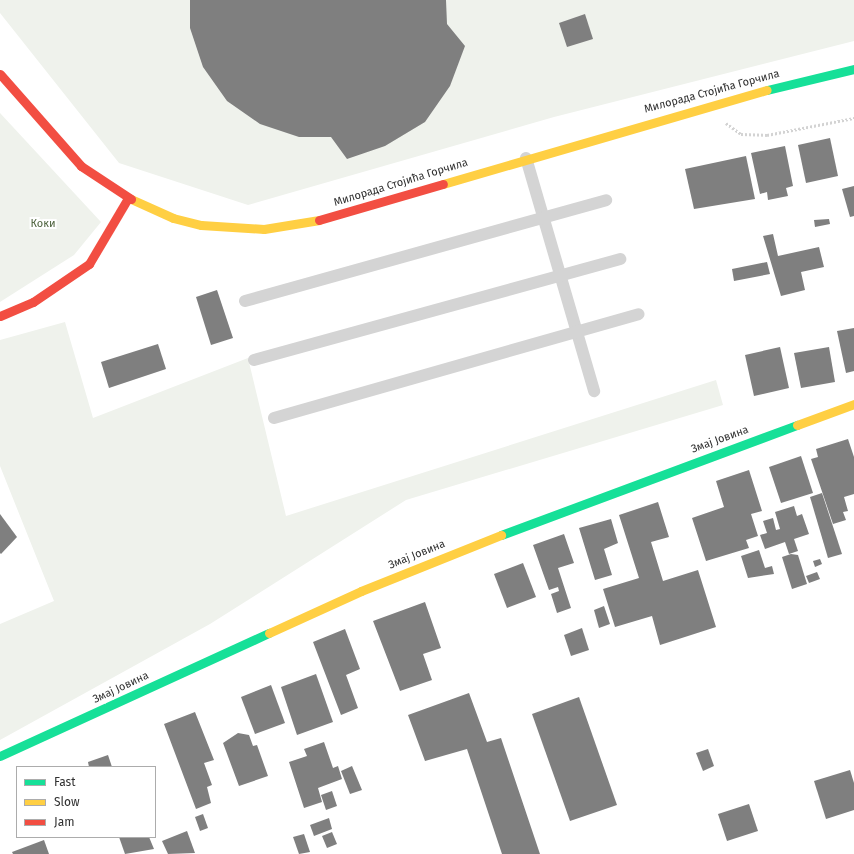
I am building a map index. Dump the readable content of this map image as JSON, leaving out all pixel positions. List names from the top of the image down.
{
  "streets": {
    "street": ["Милорада Стојића Горчила", "Змај Јовина"]
  },
  "parks": ["Коки"],
  "legend": ["Fast", "Slow", "Jam"]
}
